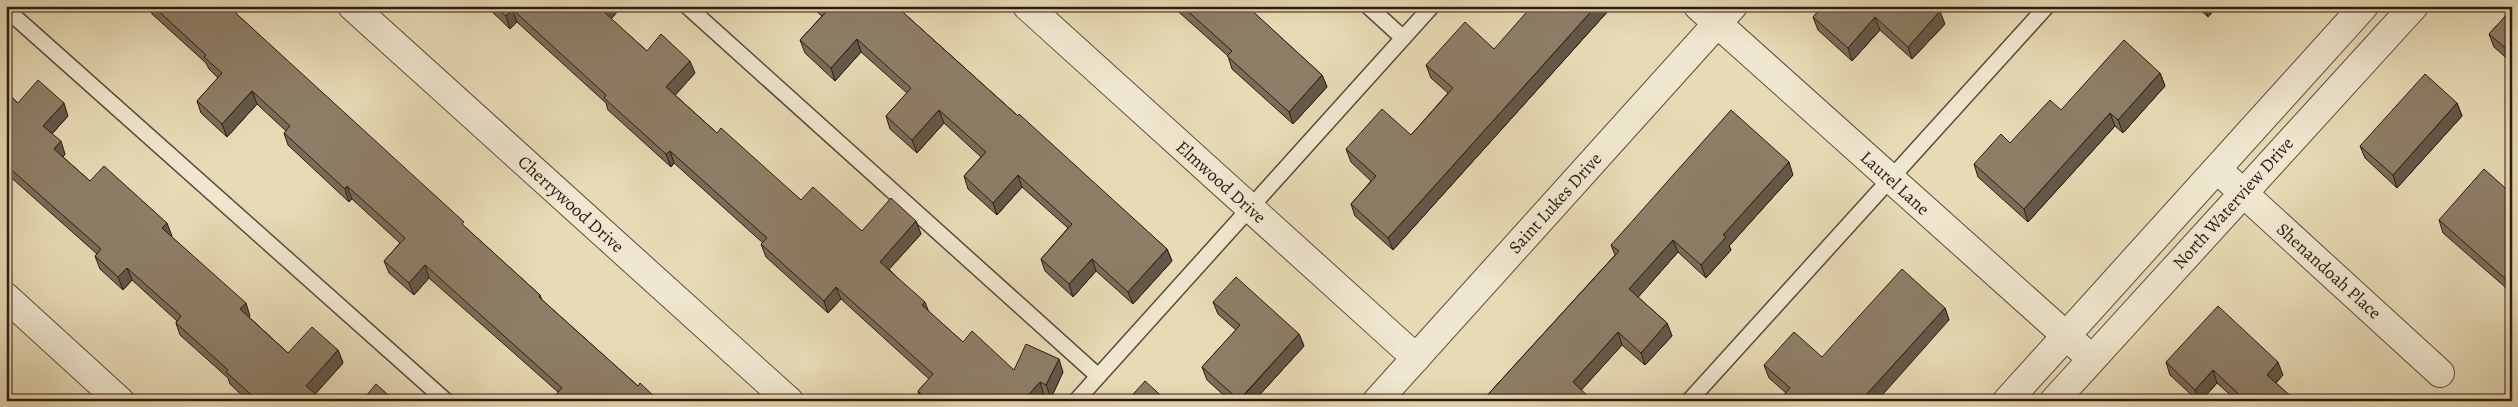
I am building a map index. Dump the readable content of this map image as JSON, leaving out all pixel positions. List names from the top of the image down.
{
  "streets": {
    "street": [
      "Elmwood Drive",
      "Laurel Lane",
      "Saint Lukes Drive",
      "North Waterview Drive",
      "Cherrywood Drive",
      "Shenandoah Place"
    ]
  },
  "crossings": [
    ["Elmwood Drive", "Saint Lukes Drive"],
    ["Laurel Lane", "Saint Lukes Drive"],
    ["Laurel Lane", "North Waterview Drive"],
    ["North Waterview Drive", "Shenandoah Place"]
  ]
}
